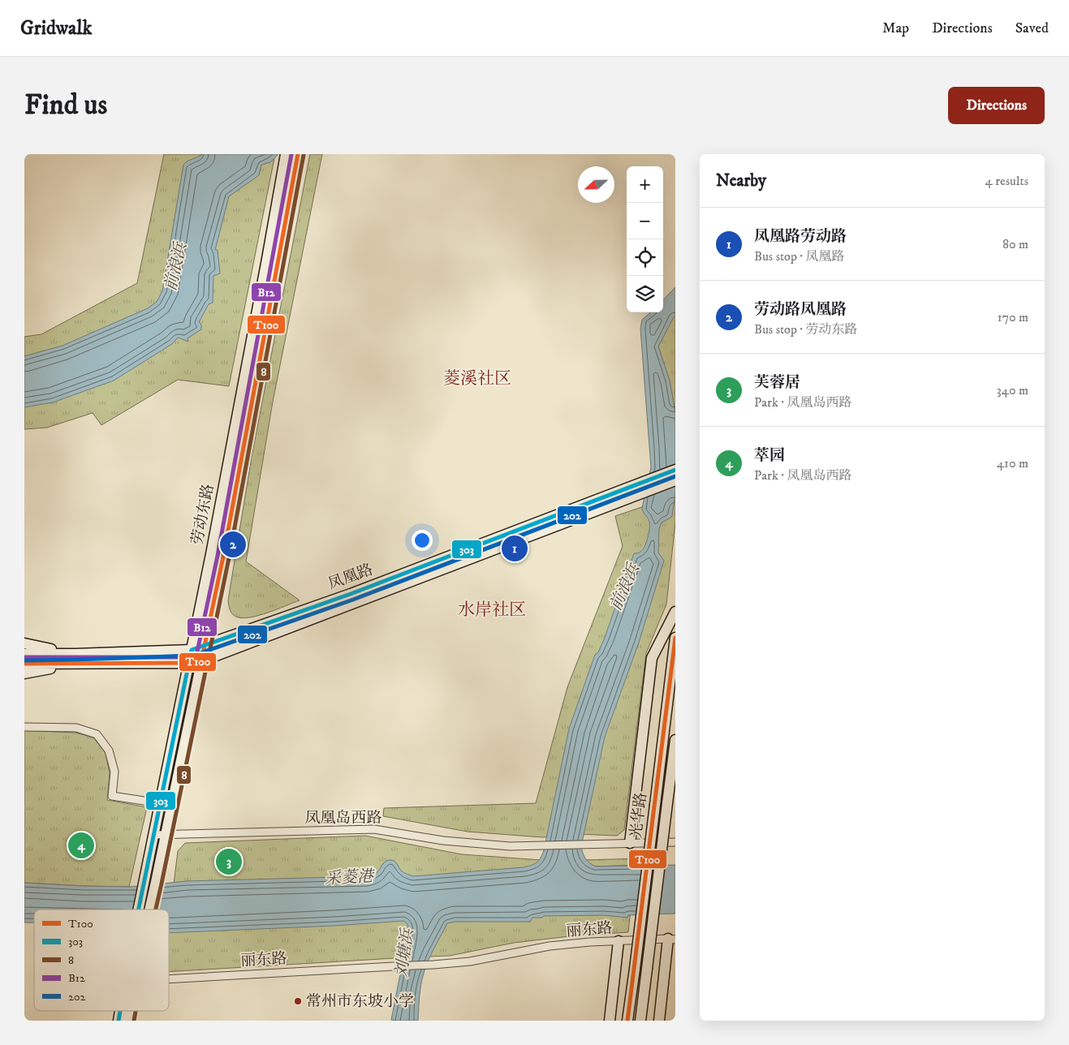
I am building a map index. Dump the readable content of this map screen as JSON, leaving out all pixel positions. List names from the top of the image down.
{
  "streets": {
    "main road": ["劳动东路", "凤凰路", "光华路"],
    "street": ["凤凰岛西路", "丽东路"]
  },
  "crossings": [
    ["劳动东路", "凤凰路"],
    ["劳动东路", "凤凰岛西路"]
  ],
  "districts": ["菱溪社区", "水岸社区"],
  "water": ["前浪浜", "采菱港", "刘塘浜"],
  "places": ["常州市东坡小学"],
  "lines": [
    "transit line T100",
    "transit line B12",
    "transit line 8",
    "transit line 303",
    "transit line 202"
  ],
  "legend": [
    "T100",
    "303",
    "8",
    "B12",
    "202"
  ],
  "north": "left",
  "page": {
    "header": "Gridwalk",
    "nav": ["Map", "Directions", "Saved"],
    "buttons": "Directions",
    "title": "Find us",
    "heading": ["Nearby", "4 results"],
    "map_buttons": ["+", "−"],
    "list": [
      {
        "mark": "1",
        "name": "凤凰路劳动路",
        "note": "Bus stop · 凤凰路",
        "value": "80 m"
      },
      {
        "mark": "2",
        "name": "劳动路凤凰路",
        "note": "Bus stop · 劳动东路",
        "value": "170 m"
      },
      {
        "mark": "3",
        "name": "芙蓉居",
        "note": "Park · 凤凰岛西路",
        "value": "340 m"
      },
      {
        "mark": "4",
        "name": "萃园",
        "note": "Park · 凤凰岛西路",
        "value": "410 m"
      }
    ],
    "pins": [
      "2",
      "1",
      "4",
      "3"
    ]
  }
}
